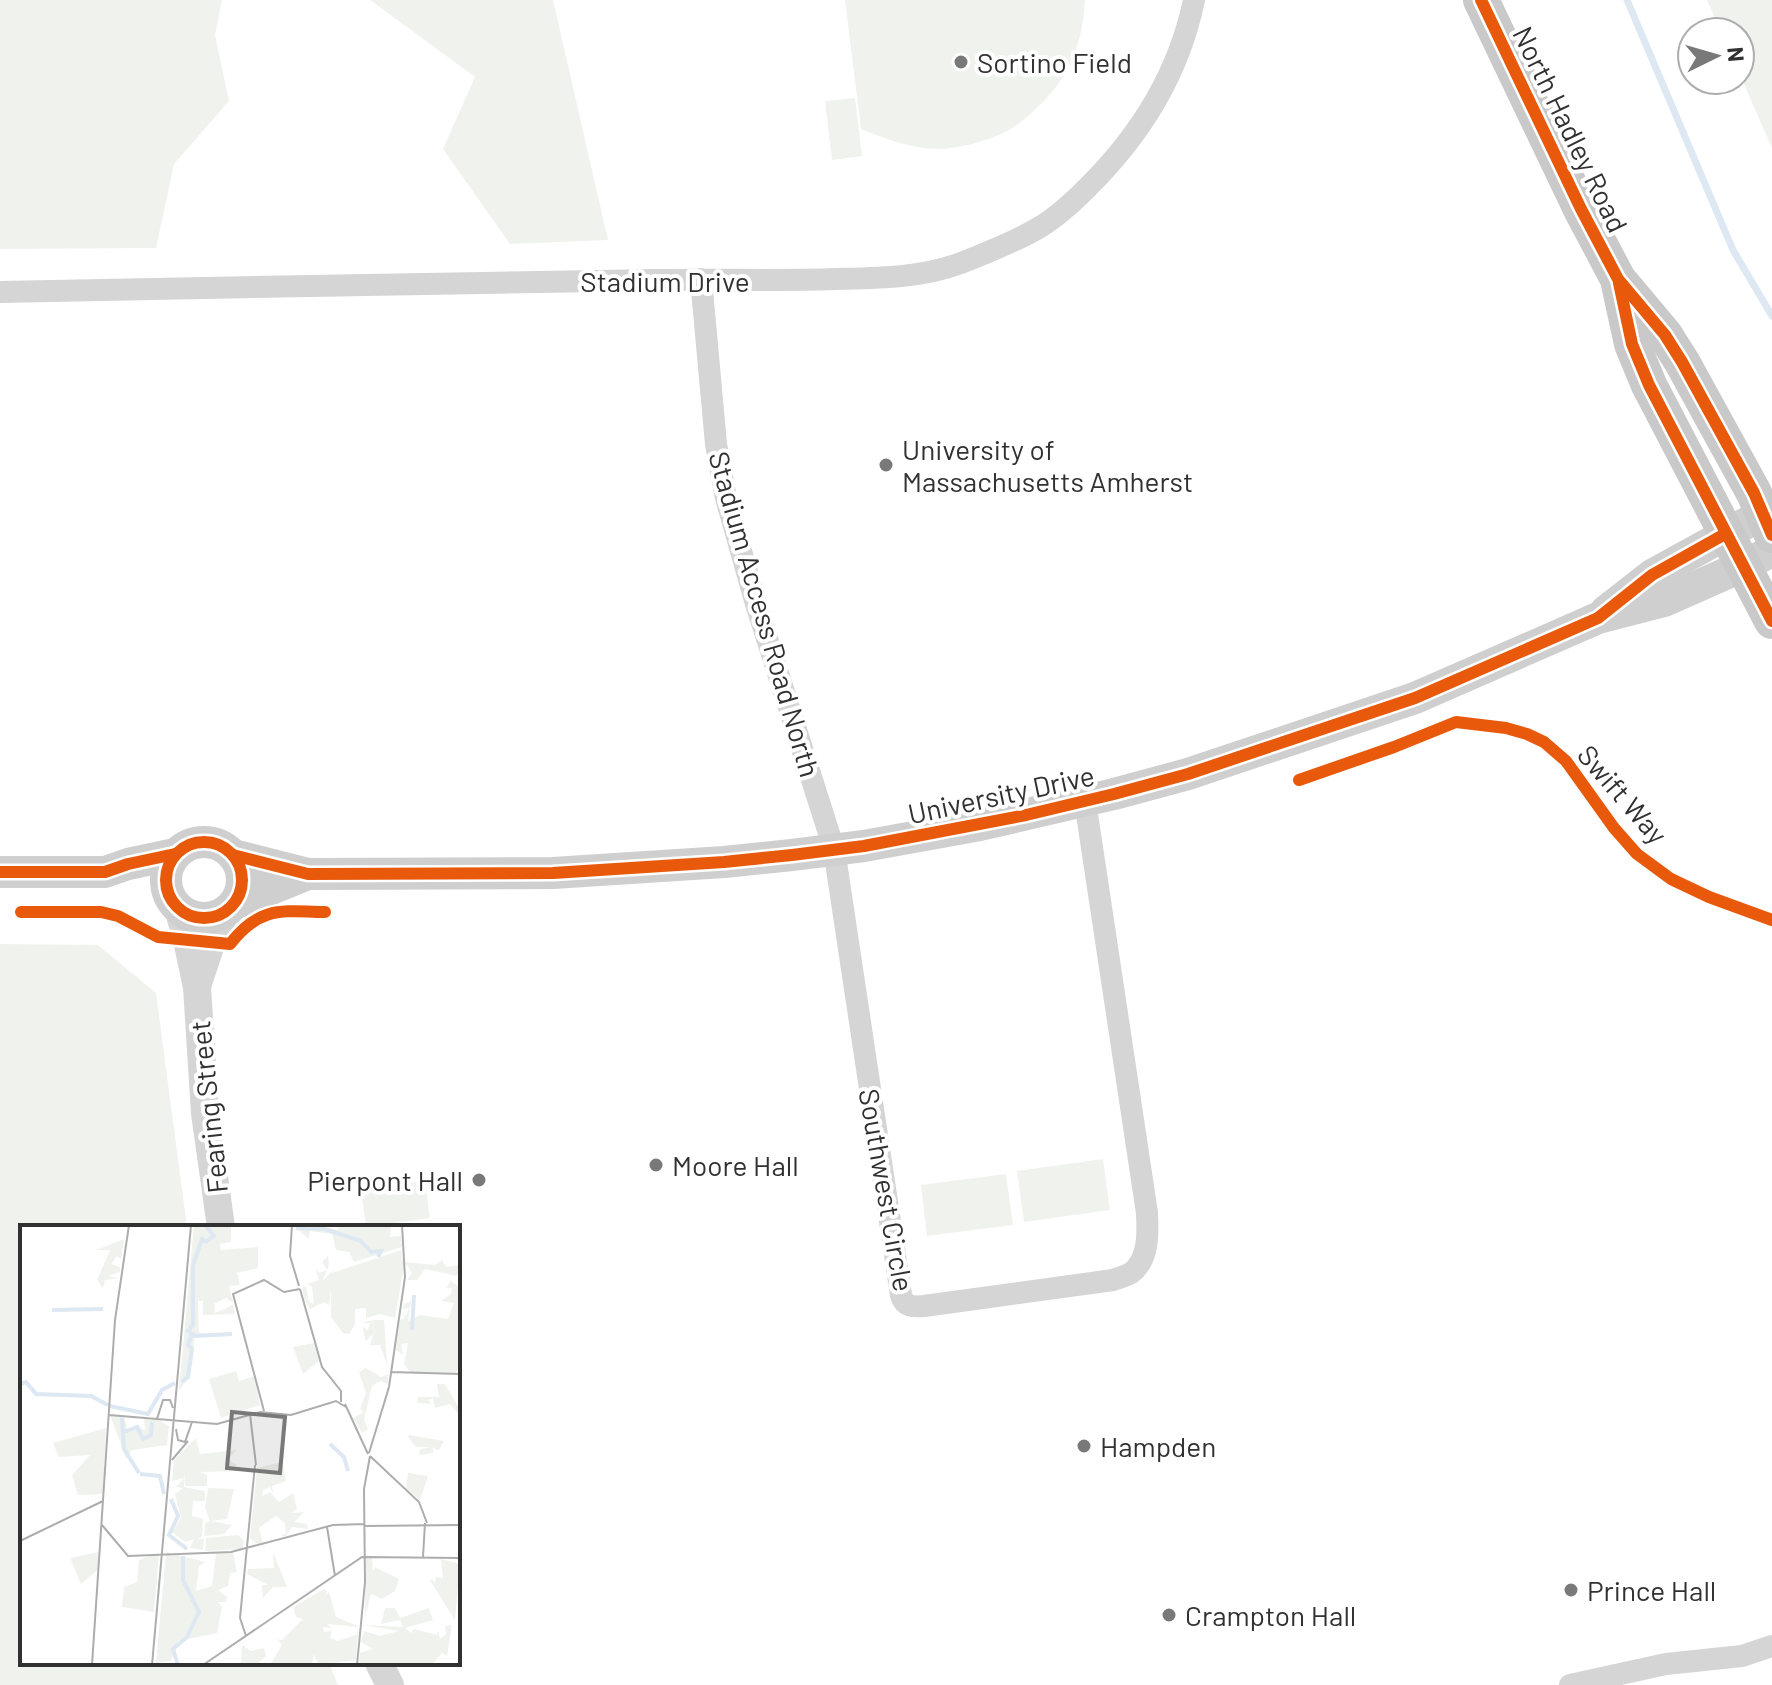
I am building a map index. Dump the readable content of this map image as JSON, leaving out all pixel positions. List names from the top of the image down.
{
  "streets": {
    "main road": ["North Hadley Road", "University Drive"],
    "street": [
      "Stadium Drive",
      "Stadium Access Road North",
      "Fearing Street",
      "Southwest Circle"
    ],
    "cycle path": ["Swift Way"]
  },
  "crossings": [
    ["Stadium Drive", "Stadium Access Road North"],
    ["Stadium Access Road North", "University Drive"],
    ["Stadium Access Road North", "Southwest Circle"],
    ["University Drive", "Fearing Street"],
    ["University Drive", "Southwest Circle"]
  ],
  "places": [
    "Sortino Field",
    "University of Massachusetts Amherst",
    "Moore Hall",
    "Pierpont Hall",
    "Hampden",
    "Prince Hall",
    "Crampton Hall"
  ],
  "north": "right"
}
